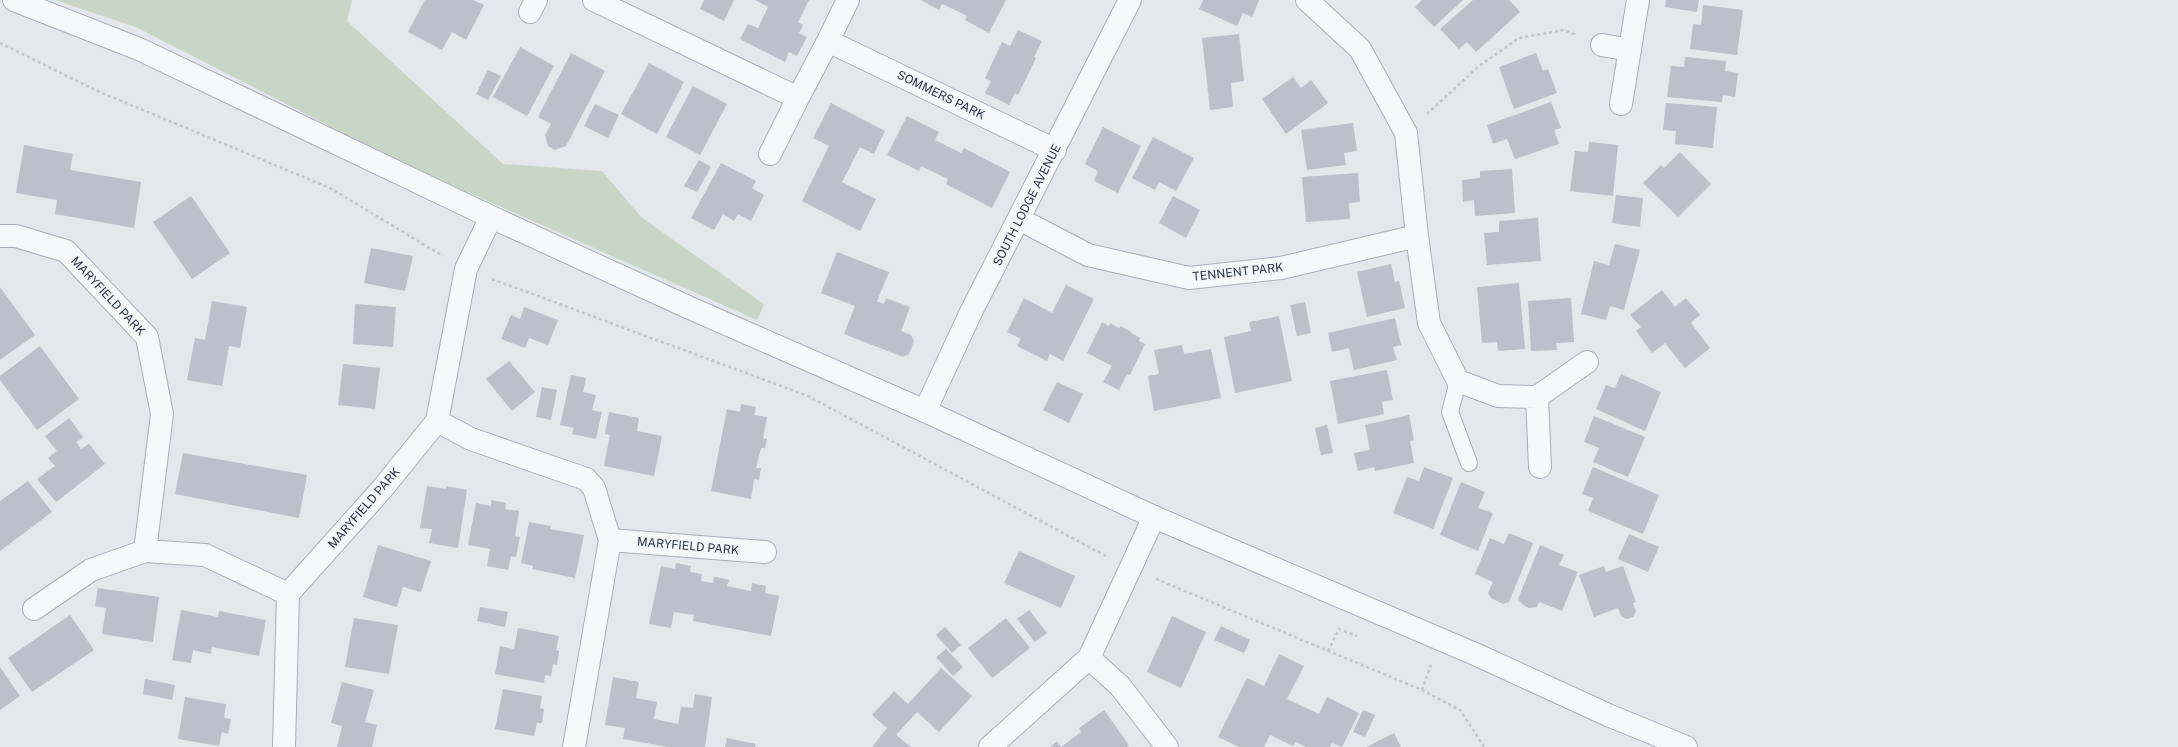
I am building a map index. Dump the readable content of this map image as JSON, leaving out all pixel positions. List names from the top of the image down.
{
  "streets": {
    "street": [
      "SOMMERS PARK",
      "SOUTH LODGE AVENUE",
      "TENNENT PARK",
      "MARYFIELD PARK"
    ]
  },
  "crossings": [
    ["SOMMERS PARK", "SOUTH LODGE AVENUE"],
    ["SOUTH LODGE AVENUE", "TENNENT PARK"]
  ]
}
